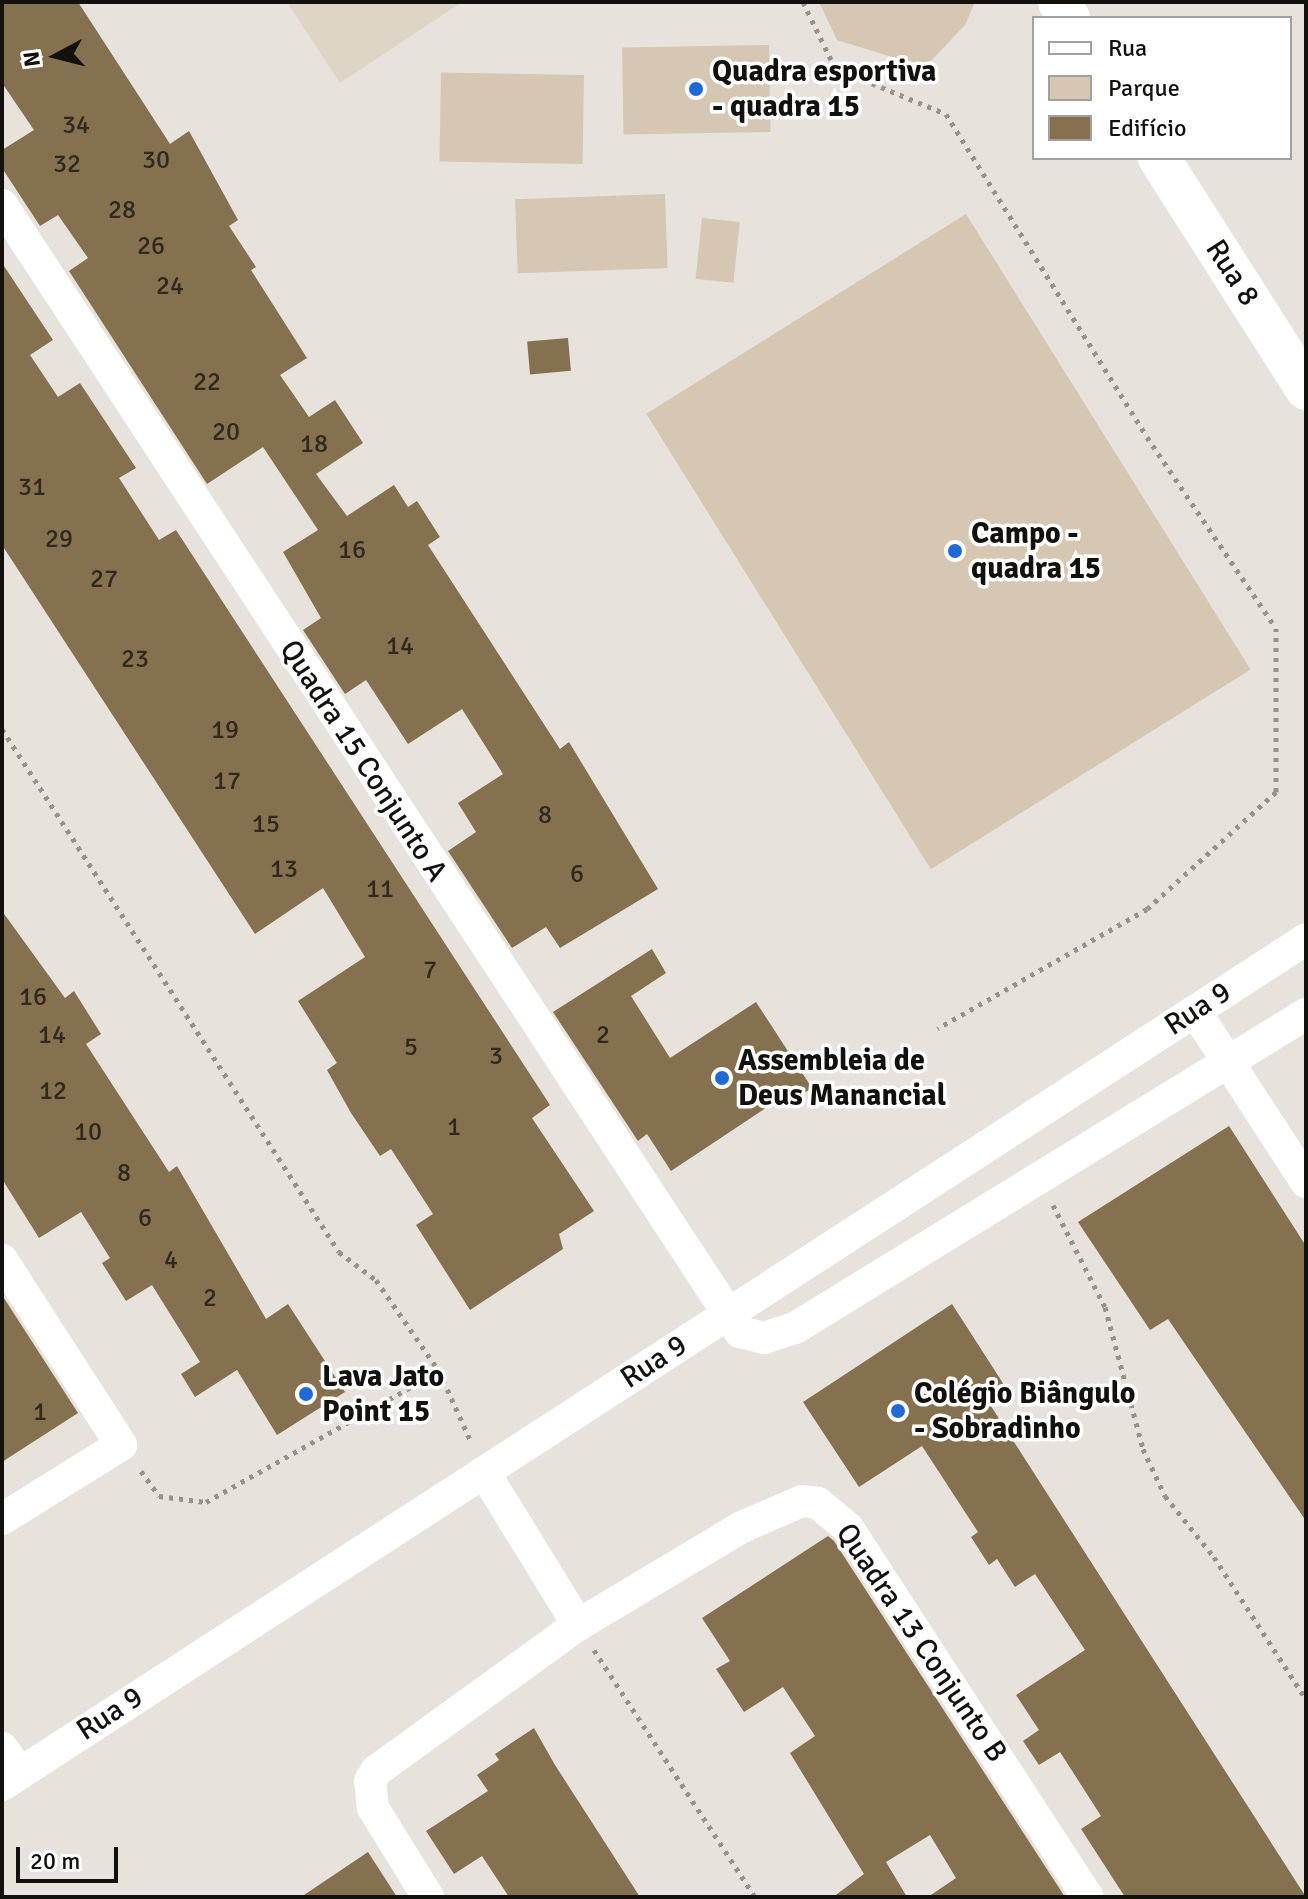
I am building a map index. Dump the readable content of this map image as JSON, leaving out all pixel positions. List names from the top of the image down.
{
  "streets": {
    "main road": ["Rua 8"],
    "street": ["Quadra 15 Conjunto A", "Rua 9", "Quadra 13 Conjunto B"]
  },
  "crossings": [
    ["Quadra 15 Conjunto A", "Rua 9"]
  ],
  "places": [
    "Quadra esportiva - quadra 15",
    "Campo - quadra 15",
    "Assembleia de Deus Manancial",
    "Lava Jato Point 15",
    "Colégio Biângulo - Sobradinho"
  ],
  "house_numbers": [
    "34",
    "30",
    "32",
    "28",
    "26",
    "24",
    "22",
    "20",
    "18",
    "31",
    "29",
    "16",
    "27",
    "14",
    "23",
    "19",
    "17",
    "8",
    "15",
    "13",
    "6",
    "11",
    "7",
    "16",
    "14",
    "2",
    "5",
    "3",
    "12",
    "1",
    "10",
    "8",
    "6",
    "4",
    "2",
    "1"
  ],
  "legend": ["Rua", "Parque", "Edifício"],
  "scale_bar": "20 m",
  "north": "left"
}
